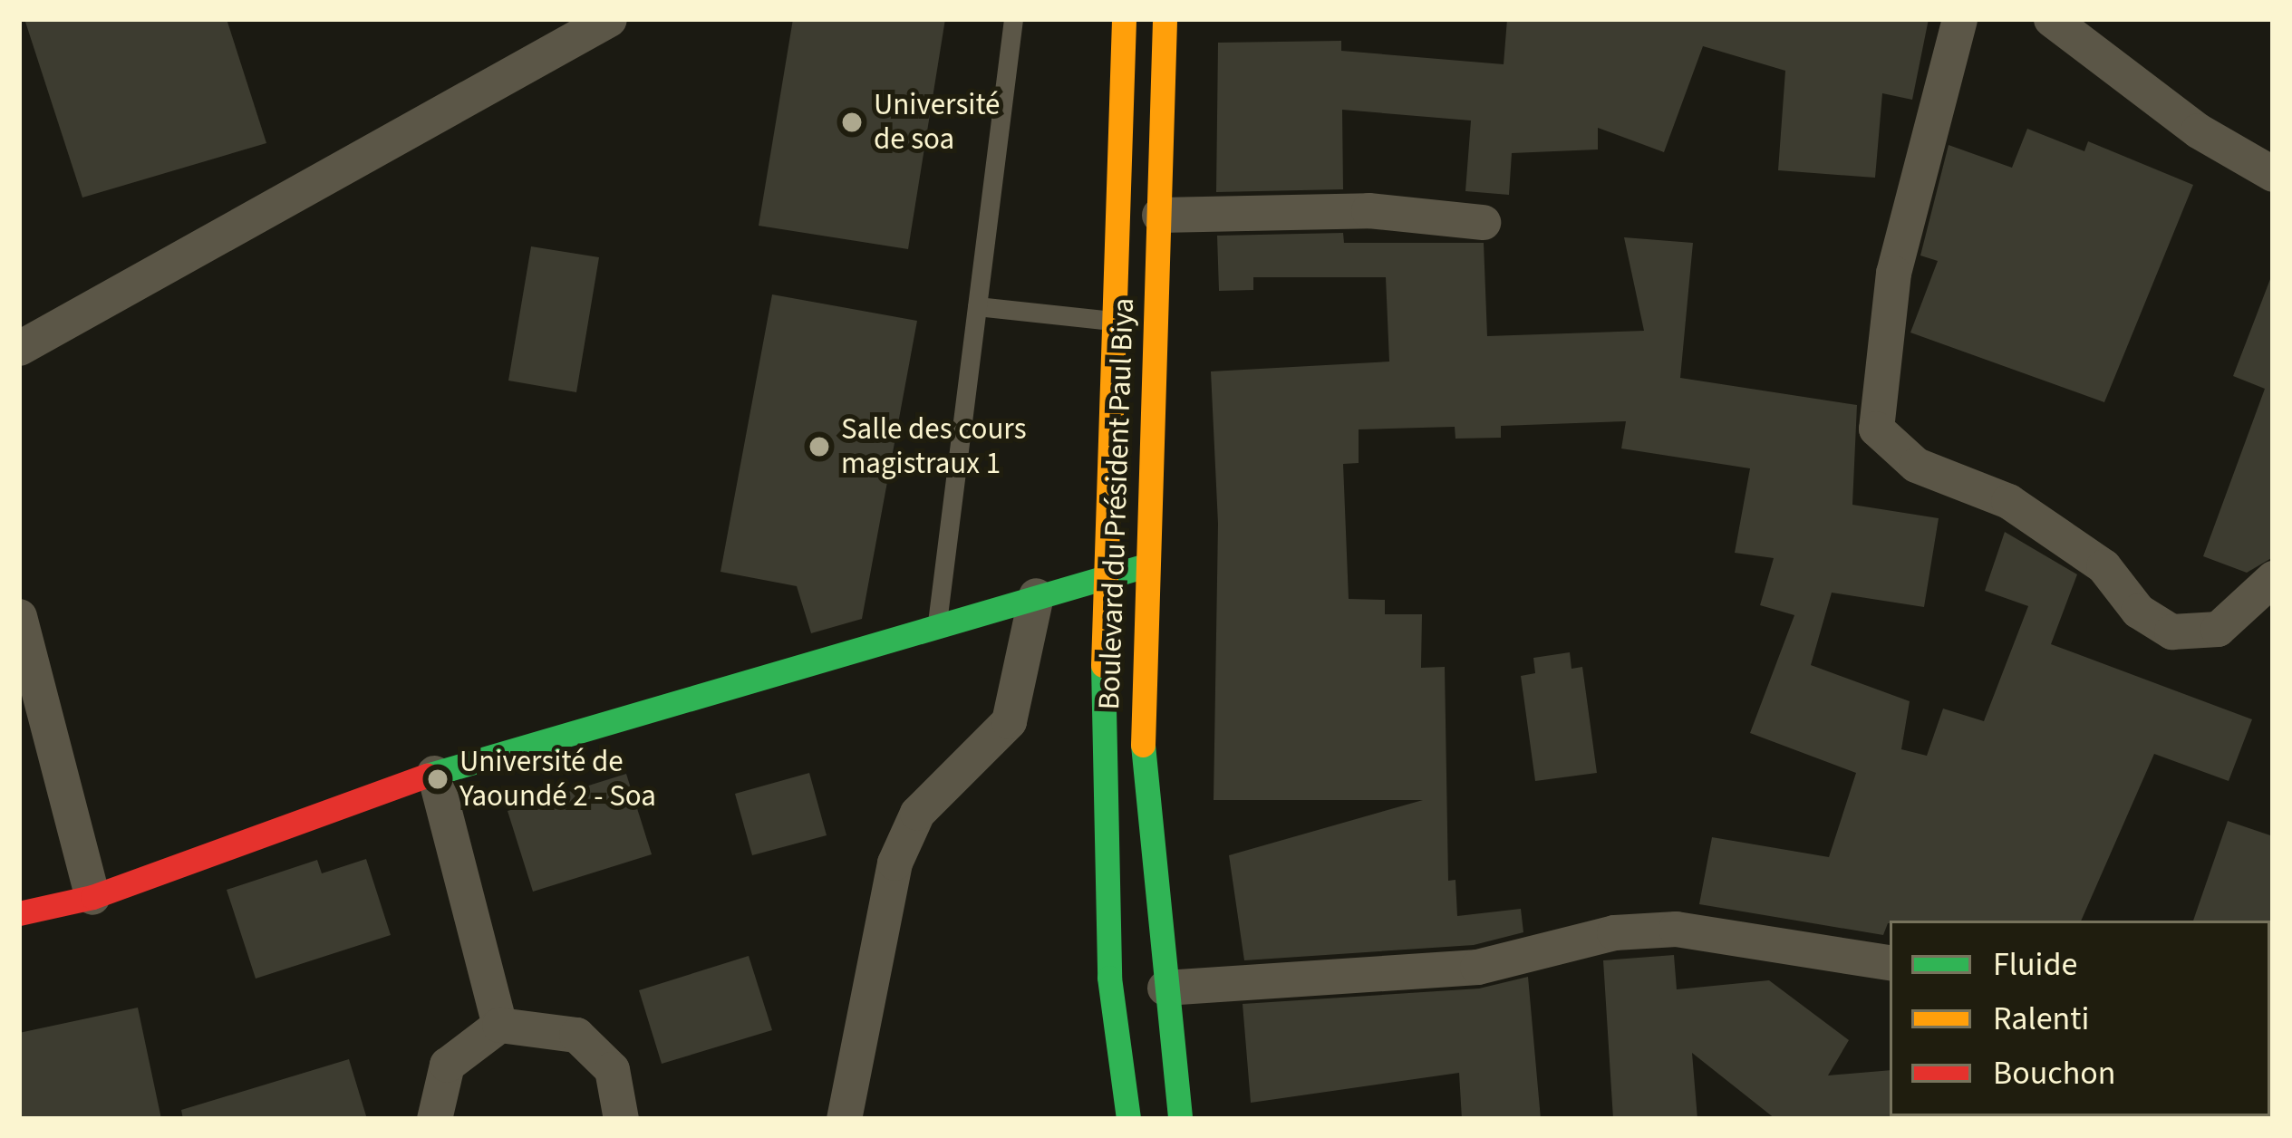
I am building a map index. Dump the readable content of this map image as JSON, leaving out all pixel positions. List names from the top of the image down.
{
  "streets": {
    "main road": ["Boulevard du Président Paul Biya"]
  },
  "places": ["Université de soa", "Salle des cours magistraux 1", "Université de Yaoundé 2 - Soa"],
  "legend": ["Fluide", "Ralenti", "Bouchon"]
}
